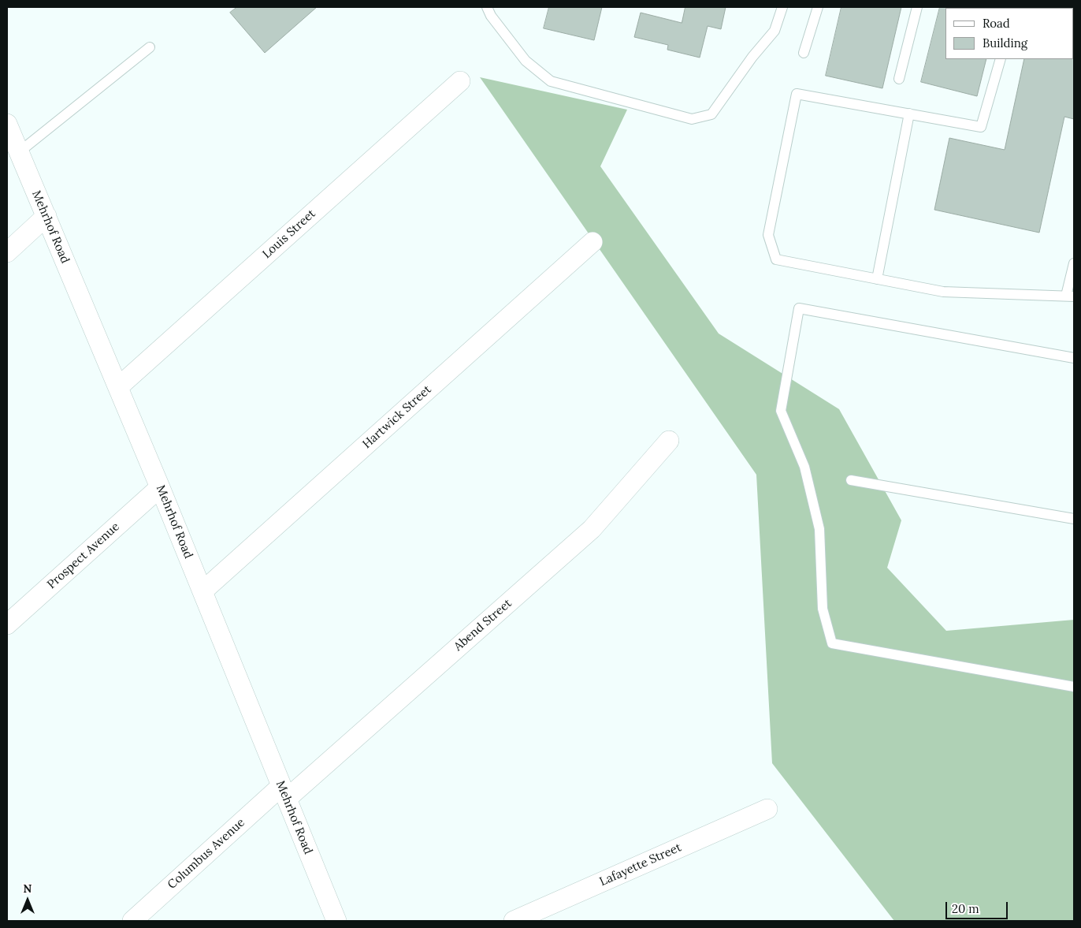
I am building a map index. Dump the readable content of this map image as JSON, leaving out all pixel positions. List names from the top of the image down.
{
  "streets": {
    "street": [
      "Mehrhof Road",
      "Louis Street",
      "Hartwick Street",
      "Prospect Avenue",
      "Abend Street",
      "Columbus Avenue",
      "Lafayette Street"
    ]
  },
  "crossings": [
    ["Mehrhof Road", "Louis Street"],
    ["Mehrhof Road", "Hartwick Street"],
    ["Mehrhof Road", "Prospect Avenue"],
    ["Mehrhof Road", "Abend Street"],
    ["Mehrhof Road", "Columbus Avenue"],
    ["Abend Street", "Columbus Avenue"]
  ],
  "legend": ["Road", "Building"],
  "scale_bar": "20 m",
  "north": "top"
}
